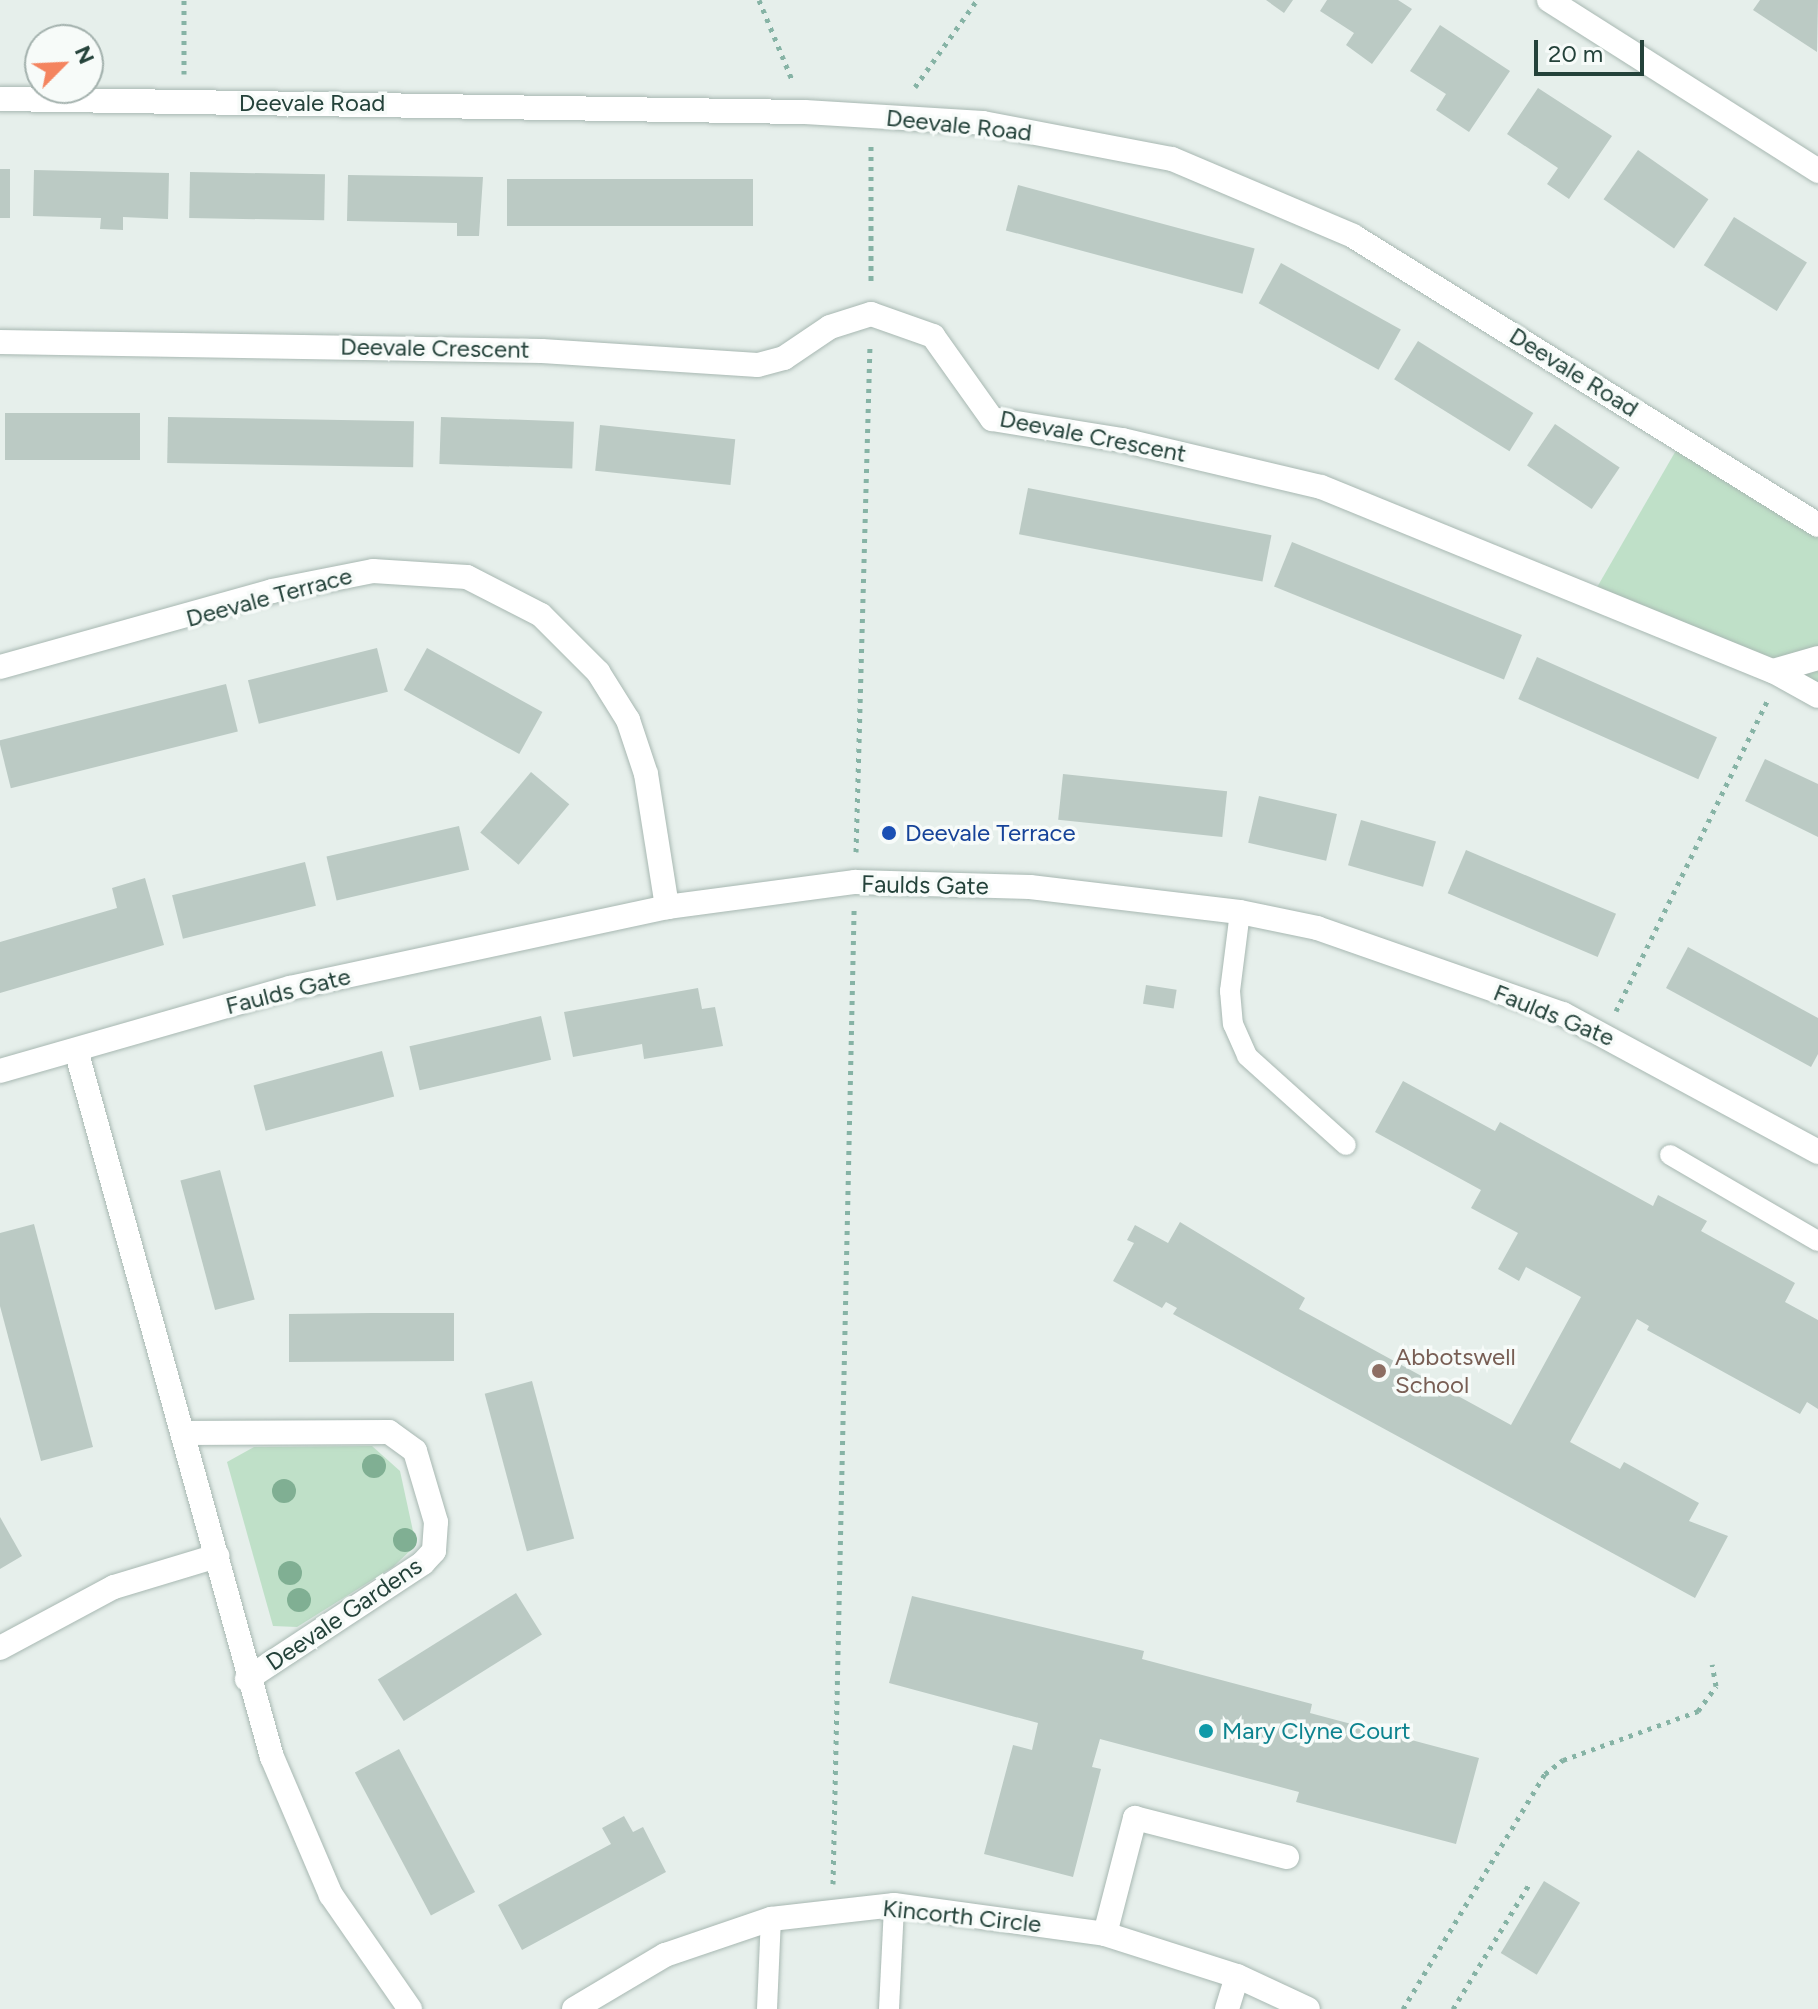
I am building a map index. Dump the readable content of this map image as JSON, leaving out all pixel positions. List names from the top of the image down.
{
  "streets": {
    "street": [
      "Deevale Road",
      "Deevale Crescent",
      "Deevale Terrace",
      "Faulds Gate",
      "Deevale Gardens",
      "Kincorth Circle"
    ]
  },
  "crossings": [
    ["Deevale Terrace", "Faulds Gate"],
    ["Faulds Gate", "Deevale Gardens"]
  ],
  "places": ["Deevale Terrace", "Abbotswell School", "Mary Clyne Court"],
  "scale_bar": "20 m",
  "north": "top right"
}
